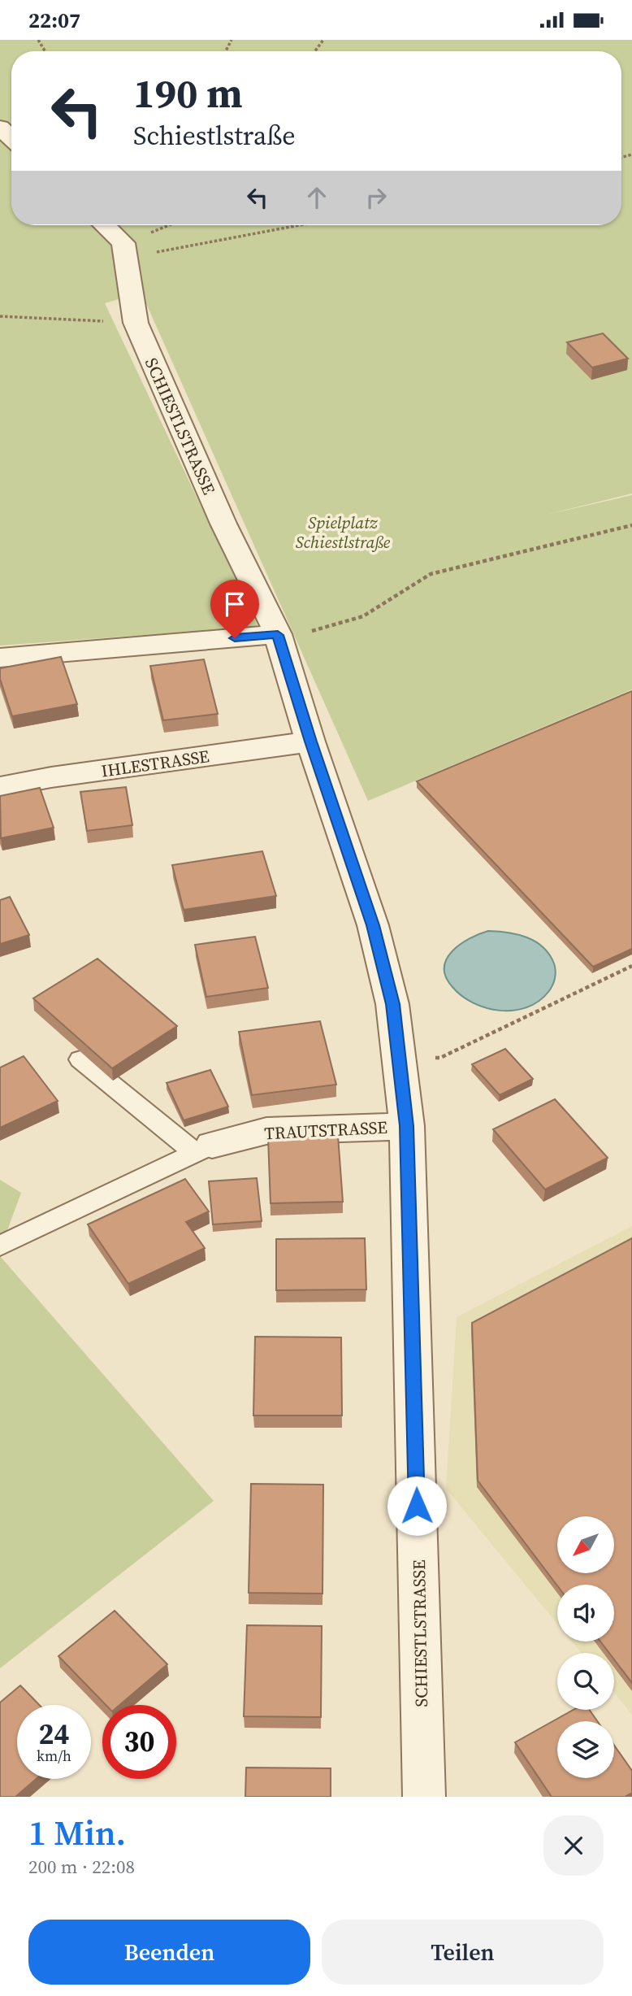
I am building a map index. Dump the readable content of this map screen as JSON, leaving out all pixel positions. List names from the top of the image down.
{
  "streets": {
    "street": ["SCHIESTLSTRASSE", "IHLESTRASSE", "TRAUTSTRASSE"]
  },
  "crossings": [
    ["SCHIESTLSTRASSE", "IHLESTRASSE"],
    ["SCHIESTLSTRASSE", "TRAUTSTRASSE"]
  ],
  "parks": ["Spielplatz Schiestlstraße"],
  "north": "bottom left",
  "page": {
    "status": "22:07",
    "turn": ["190 m", "Schiestlstraße"],
    "speed": "24 km/h",
    "limit": "30",
    "heading": ["1 Min.", "200 m · 22:08"],
    "buttons": ["Beenden", "Teilen"]
  }
}
